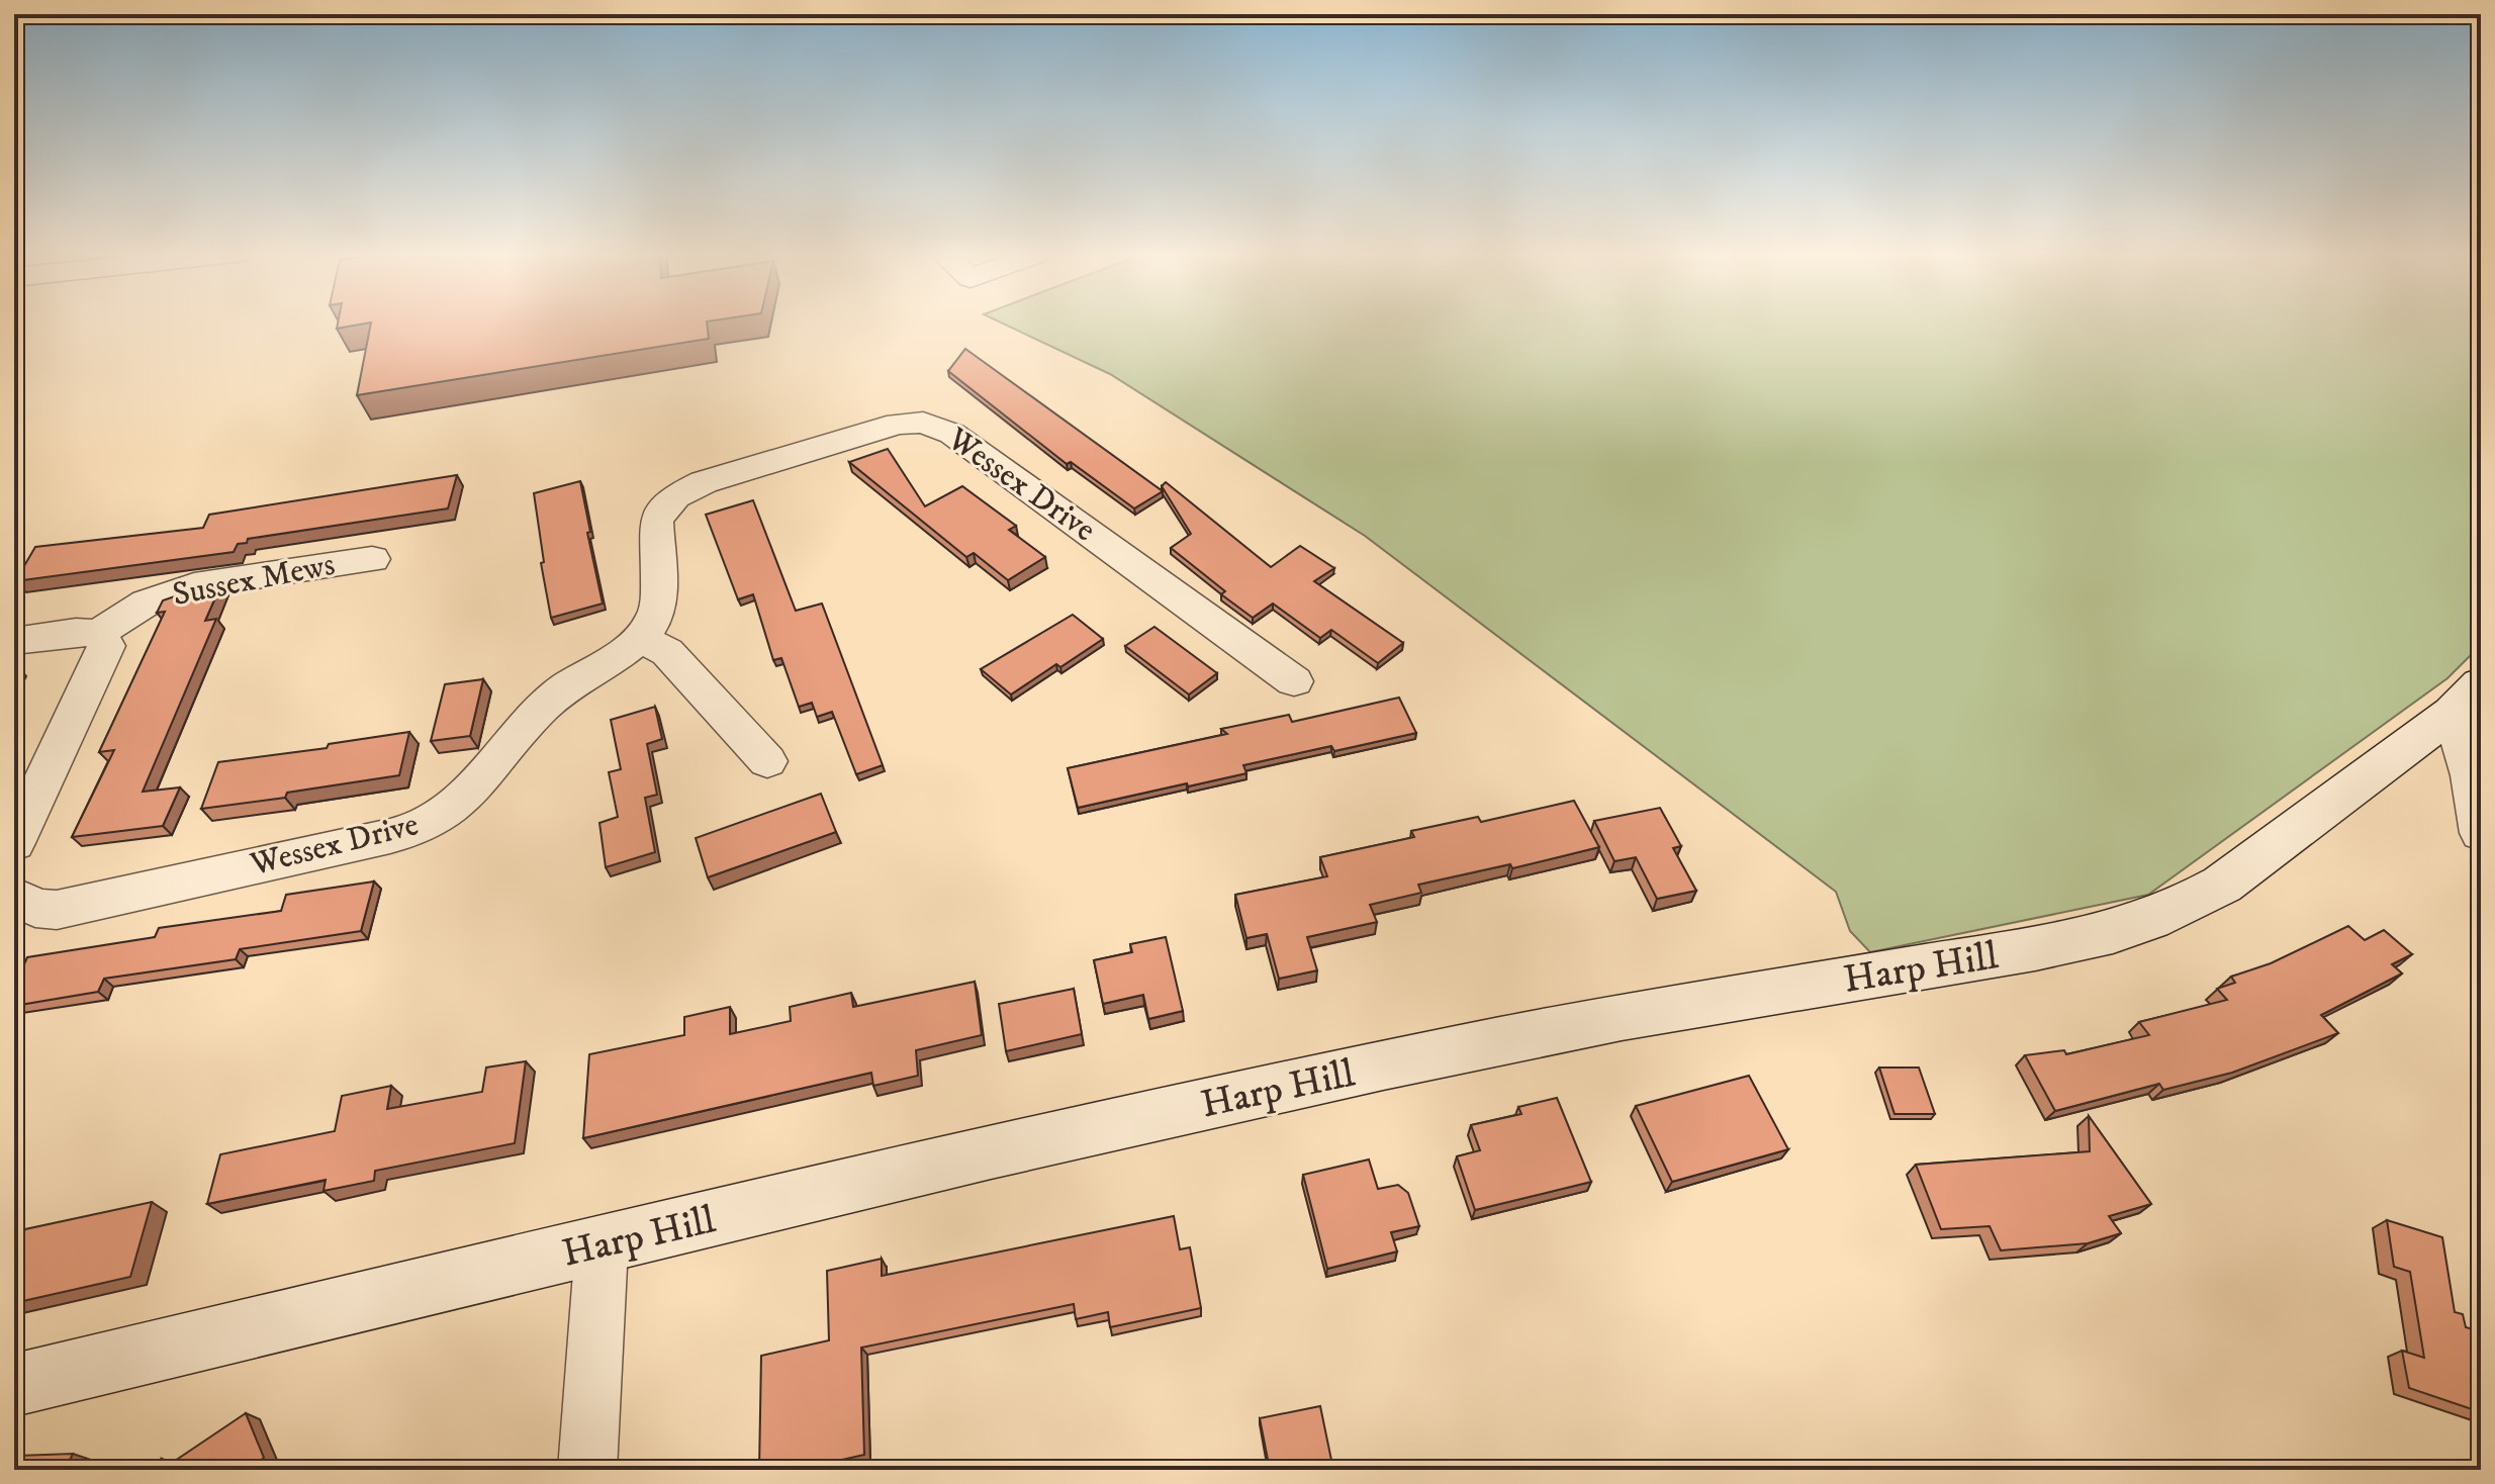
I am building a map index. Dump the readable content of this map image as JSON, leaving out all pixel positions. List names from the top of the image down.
{
  "streets": {
    "street": ["Wessex Drive", "Sussex Mews", "Harp Hill"]
  }
}
